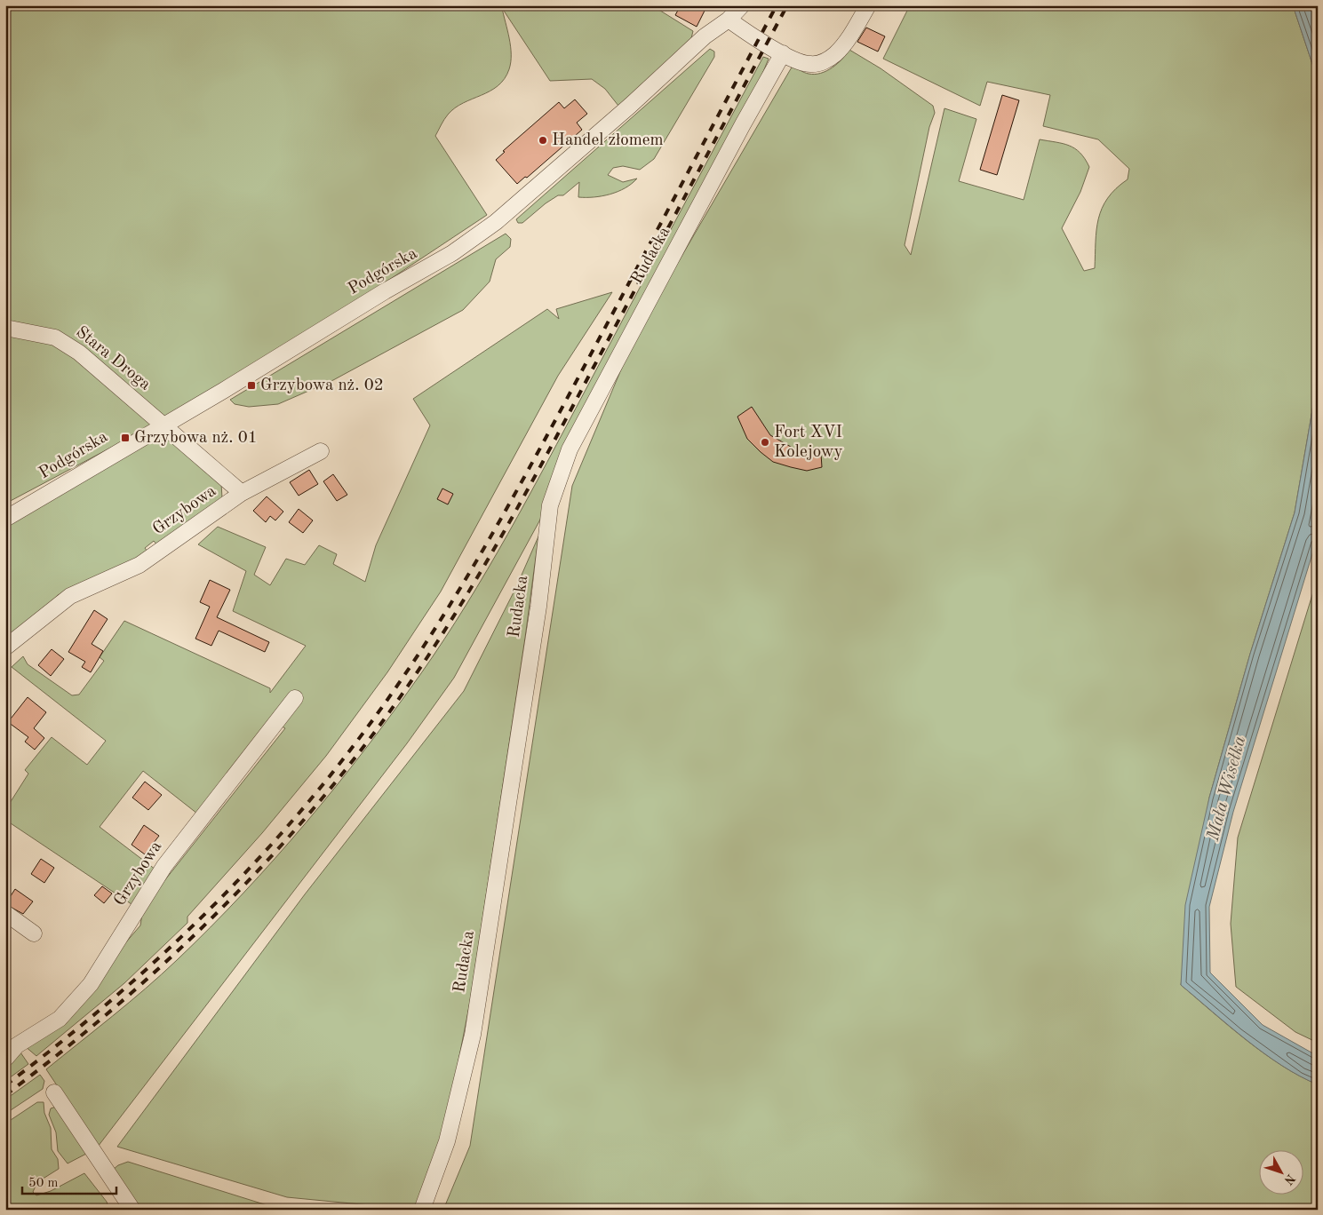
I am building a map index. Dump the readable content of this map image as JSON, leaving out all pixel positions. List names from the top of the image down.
{
  "streets": {
    "street": [
      "Rudacka",
      "Podgórska",
      "Stara Droga",
      "Grzybowa"
    ]
  },
  "crossings": [
    ["Podgórska", "Stara Droga"],
    ["Stara Droga", "Grzybowa"]
  ],
  "water": ["Mała Wisełka"],
  "places": {
    "other": ["Handel złomem", "Fort XVI Kolejowy"],
    "transit": ["Grzybowa nż. 02", "Grzybowa nż. 01"]
  },
  "scale_bar": "50 m",
  "north": "bottom right"
}
